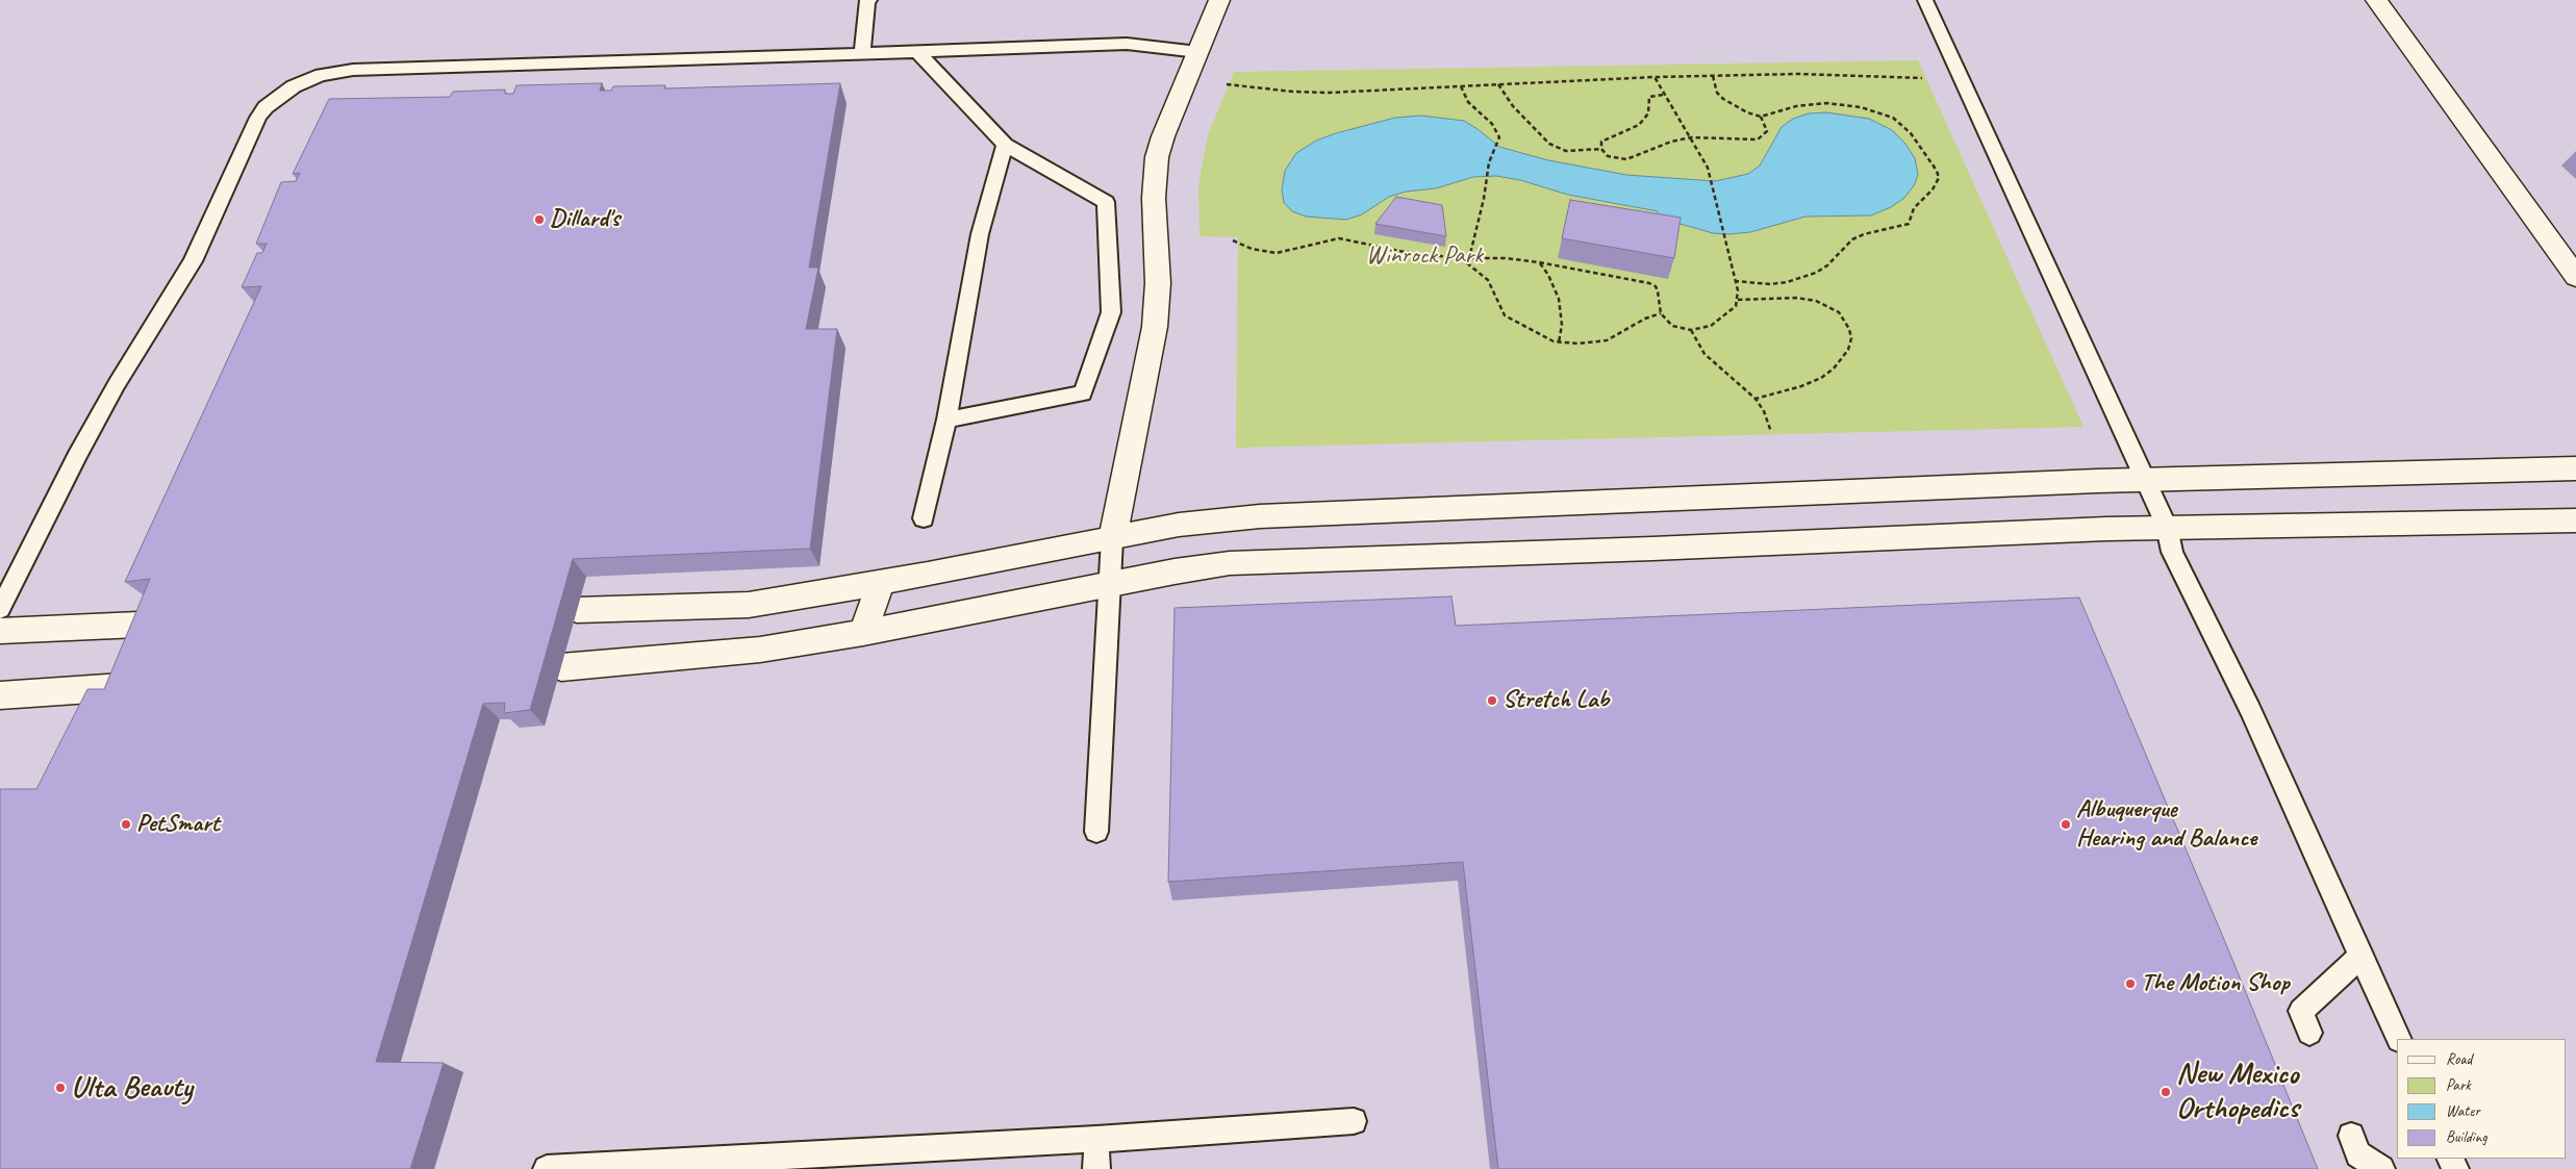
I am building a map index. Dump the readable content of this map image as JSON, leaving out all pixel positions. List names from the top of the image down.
{
  "parks": ["Winrock Park"],
  "places": [
    "Dillard's",
    "Stretch Lab",
    "PetSmart",
    "Albuquerque Hearing and Balance",
    "The Motion Shop",
    "Ulta Beauty",
    "New Mexico Orthopedics"
  ],
  "legend": [
    "Road",
    "Park",
    "Water",
    "Building"
  ]
}
